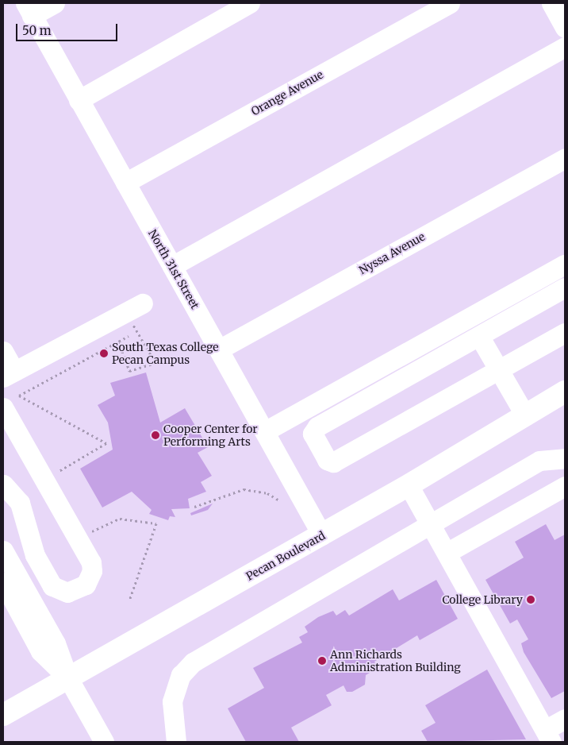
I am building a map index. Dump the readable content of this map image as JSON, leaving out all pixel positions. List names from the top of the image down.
{
  "streets": {
    "main road": ["Pecan Boulevard"],
    "street": ["Orange Avenue", "Nyssa Avenue", "North 31st Street"]
  },
  "crossings": [
    ["Orange Avenue", "North 31st Street"],
    ["Nyssa Avenue", "North 31st Street"],
    ["North 31st Street", "Pecan Boulevard"]
  ],
  "places": [
    "South Texas College Pecan Campus",
    "Cooper Center for Performing Arts",
    "College Library",
    "Ann Richards Administration Building"
  ],
  "scale_bar": "50 m"
}
